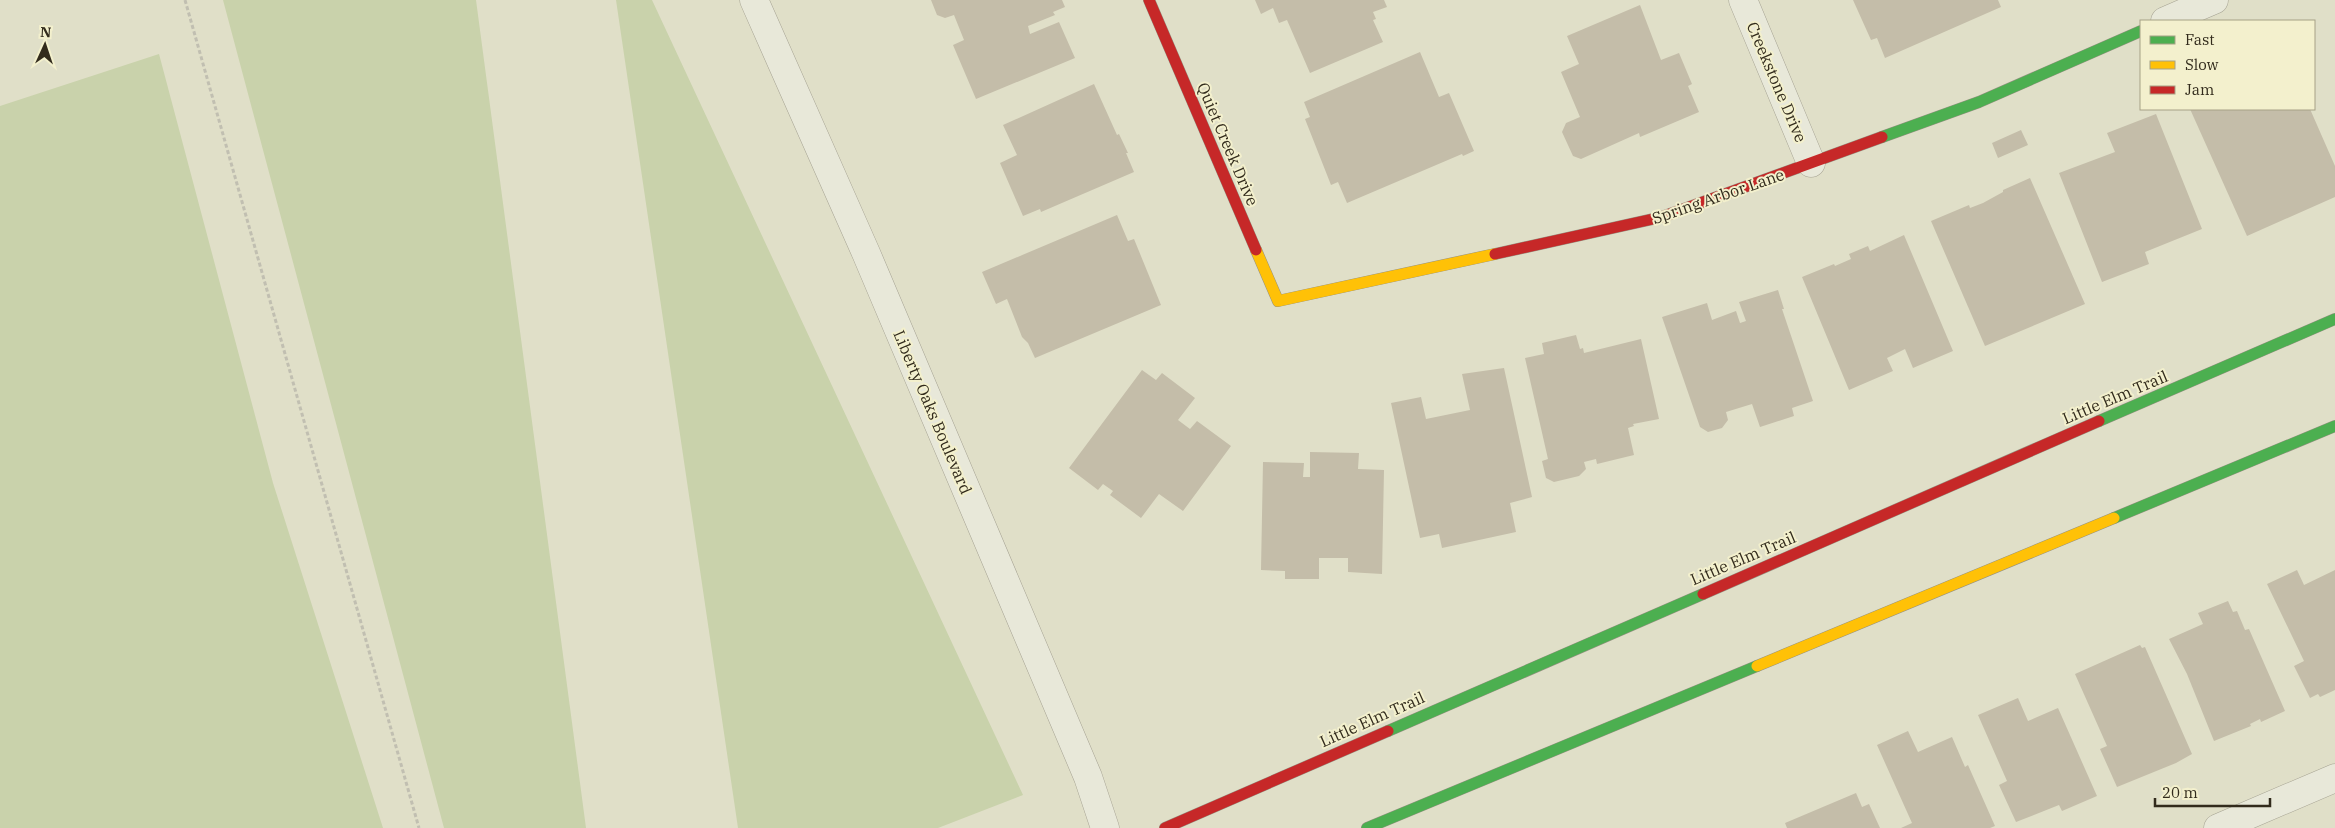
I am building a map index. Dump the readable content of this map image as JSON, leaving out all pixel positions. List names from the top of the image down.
{
  "streets": {
    "street": [
      "Creekstone Drive",
      "Quiet Creek Drive",
      "Spring Arbor Lane",
      "Little Elm Trail",
      "Liberty Oaks Boulevard"
    ]
  },
  "crossings": [
    ["Creekstone Drive", "Spring Arbor Lane"],
    ["Quiet Creek Drive", "Spring Arbor Lane"]
  ],
  "legend": ["Fast", "Slow", "Jam"],
  "scale_bar": "20 m",
  "north": "top"
}
